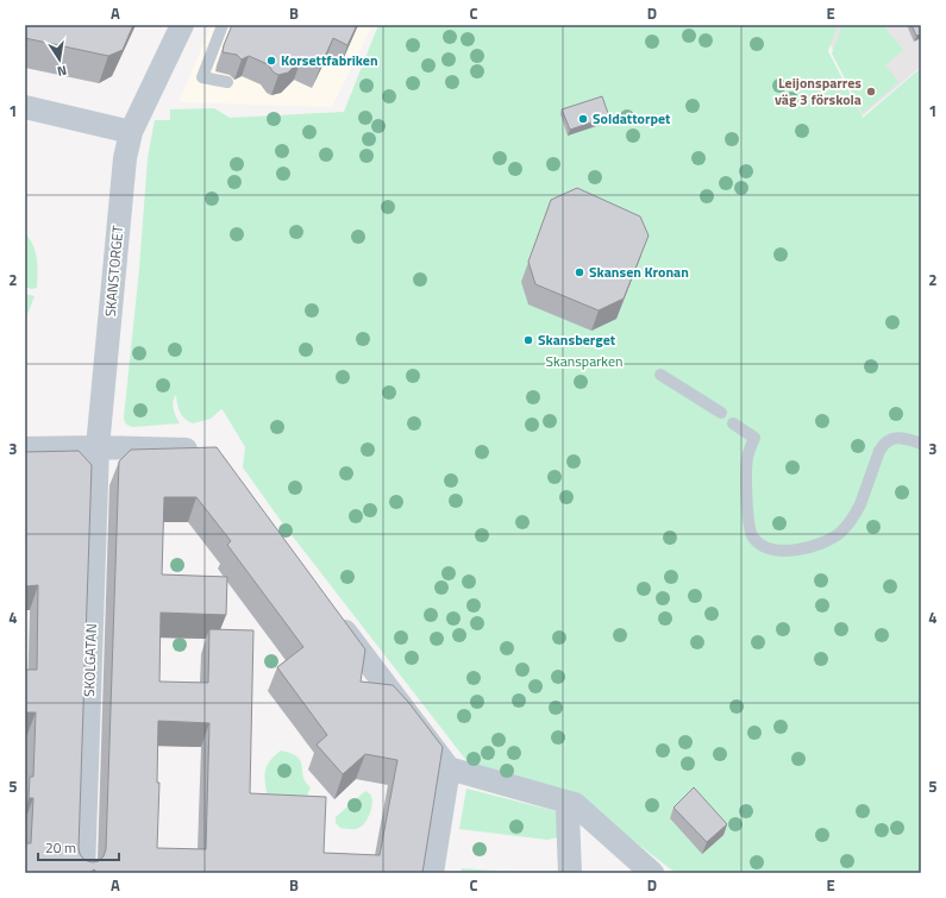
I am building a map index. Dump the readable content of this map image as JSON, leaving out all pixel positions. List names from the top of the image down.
{
  "streets": {
    "street": ["SKANSTORGET", "SKOLGATAN"]
  },
  "crossings": [
    ["SKANSTORGET", "SKOLGATAN"]
  ],
  "parks": ["Skansparken"],
  "places": [
    "Korsettfabriken",
    "Leijonsparres väg 3 förskola",
    "Soldattorpet",
    "Skansen Kronan",
    "Skansberget"
  ],
  "scale_bar": "20 m",
  "north": "bottom",
  "grid": {
    "columns": [
      "A",
      "B",
      "C",
      "D",
      "E"
    ],
    "rows": [
      "1",
      "2",
      "3",
      "4",
      "5"
    ]
  }
}
